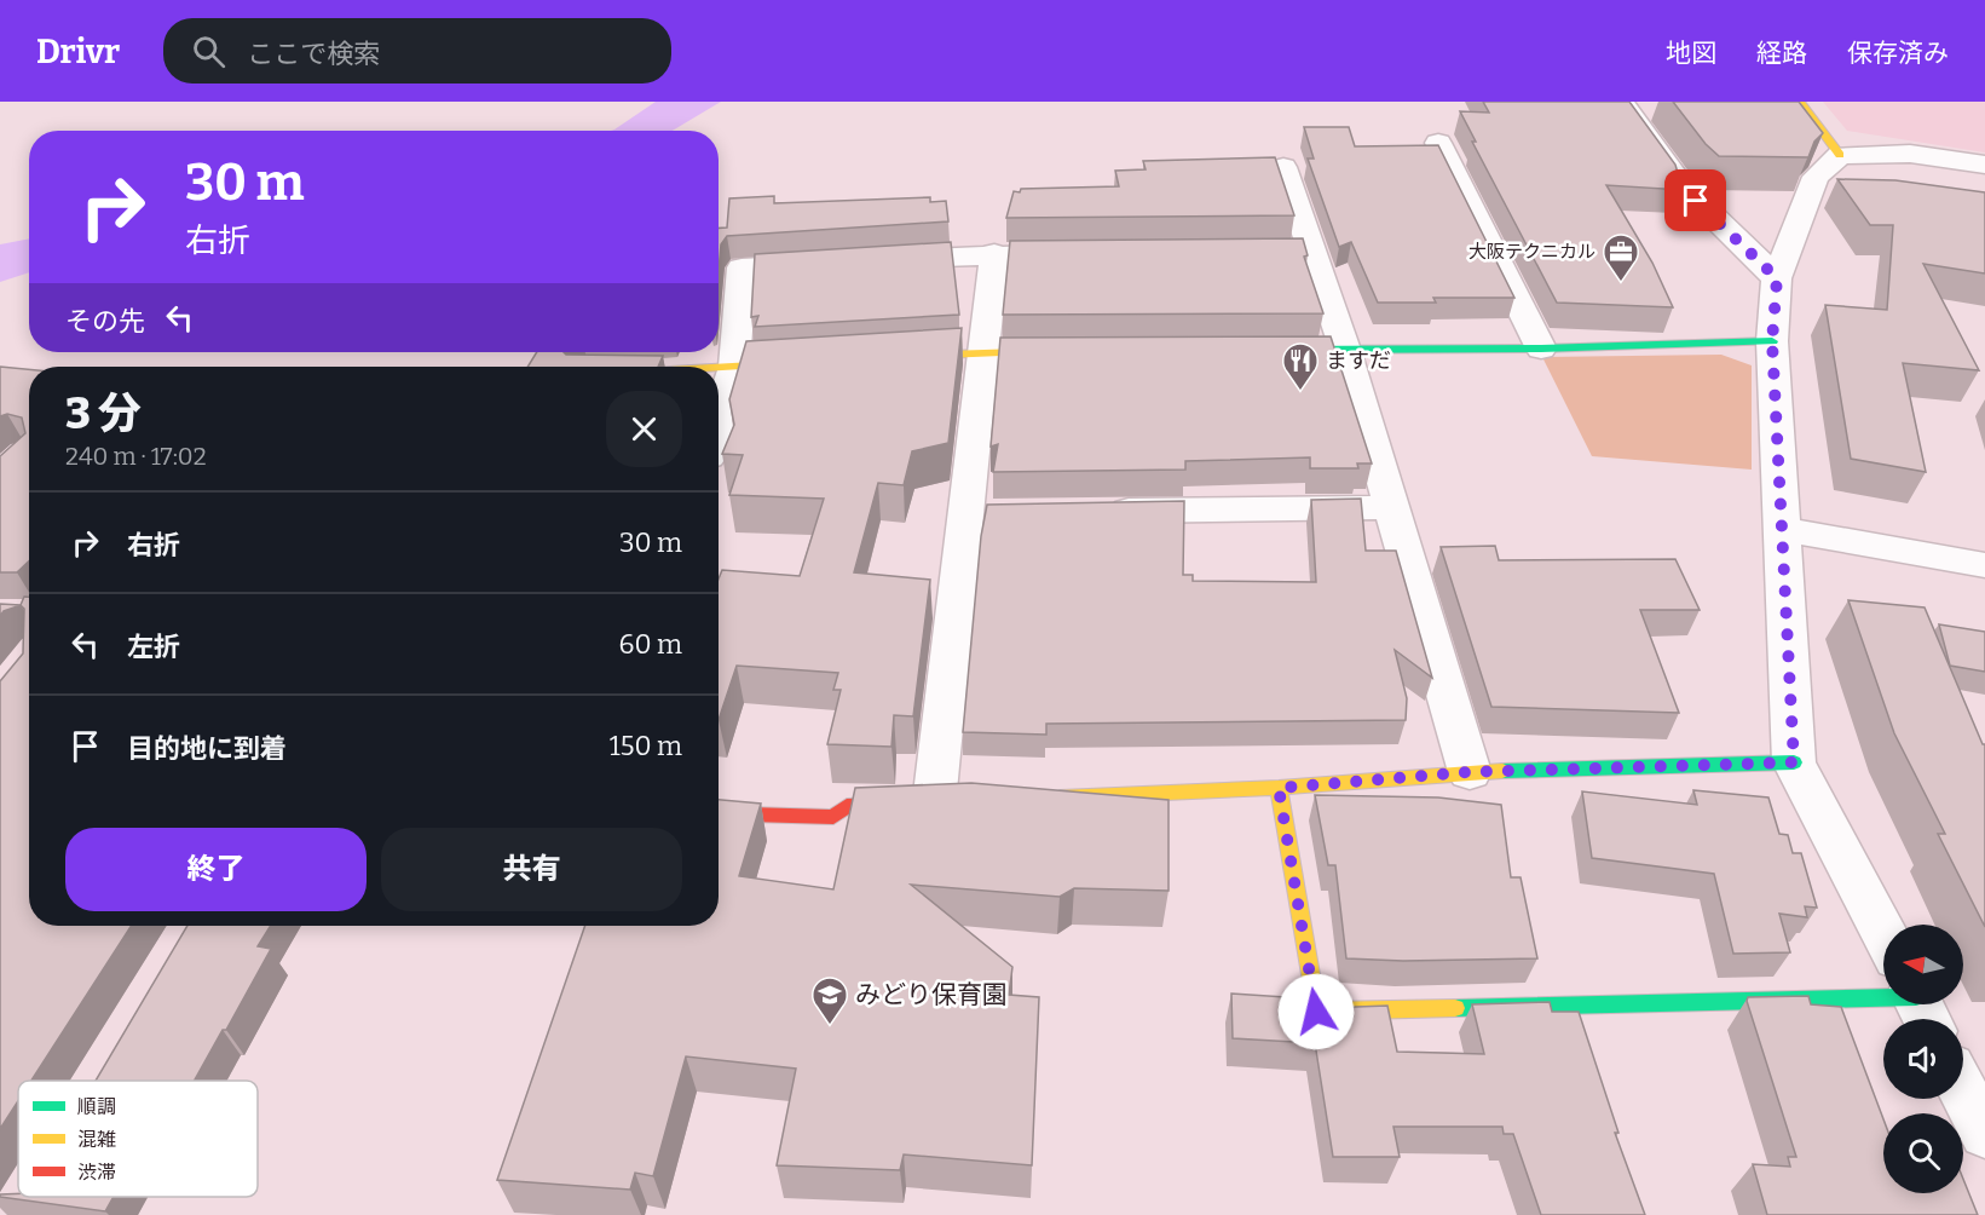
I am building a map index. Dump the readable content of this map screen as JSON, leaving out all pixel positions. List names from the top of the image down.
{
  "places": {
    "office": ["大阪テクニカル"],
    "restaurant": ["ますだ"],
    "school or university": ["みどり保育園"]
  },
  "legend": ["順調", "混雑", "渋滞"],
  "north": "left",
  "page": {
    "header": "Drivr",
    "search": "ここで検索",
    "nav": ["地図", "経路", "保存済み"],
    "turn": ["30 m", "右折"],
    "then": "その先",
    "heading": ["3 分", "240 m · 17:02"],
    "list": [
      {
        "name": "右折",
        "value": "30 m"
      },
      {
        "name": "左折",
        "value": "60 m"
      },
      {
        "name": "目的地に到着",
        "value": "150 m"
      }
    ],
    "buttons": ["終了", "共有"]
  }
}
